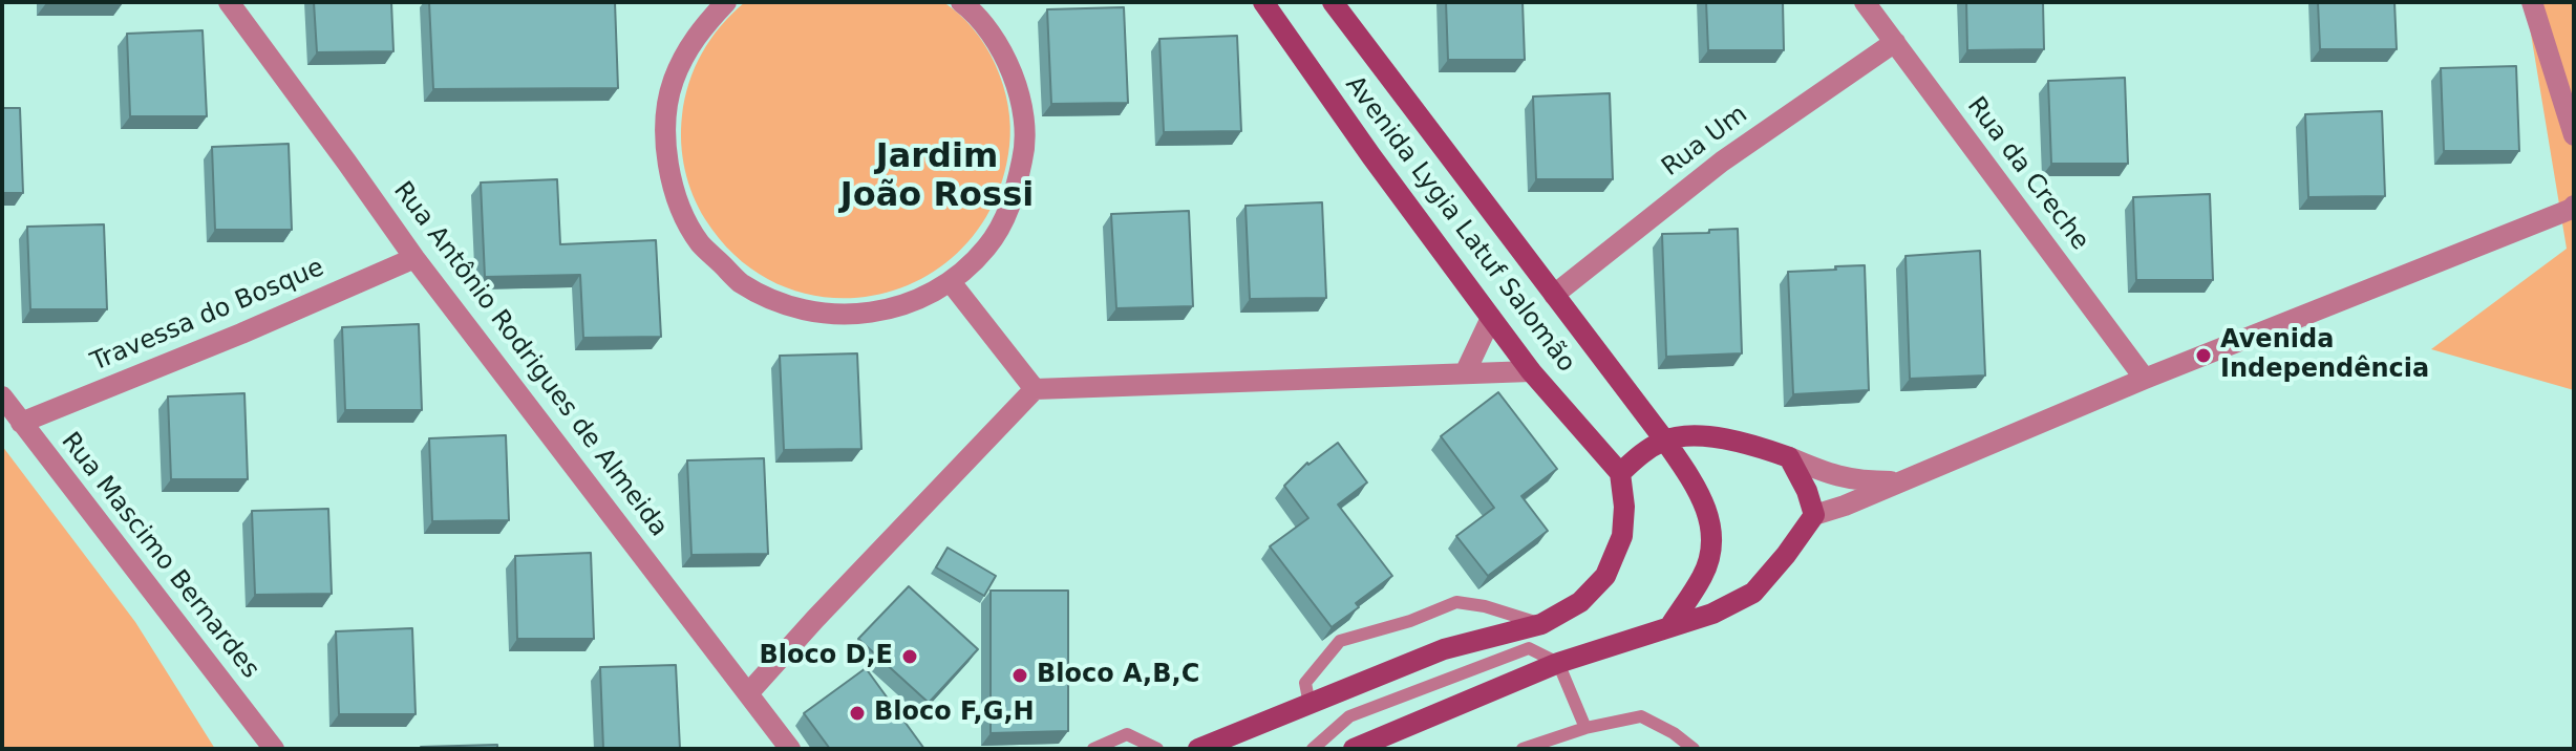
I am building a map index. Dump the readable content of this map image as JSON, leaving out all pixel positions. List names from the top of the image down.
{
  "streets": {
    "main road": ["Avenida Lygia Latuf Salomão"],
    "street": [
      "Rua Um",
      "Rua da Creche",
      "Travessa do Bosque",
      "Rua Antônio Rodrigues de Almeida",
      "Rua Mascimo Bernardes"
    ]
  },
  "crossings": [
    ["Rua Um", "Rua da Creche"],
    ["Rua Um", "Avenida Lygia Latuf Salomão"],
    ["Travessa do Bosque", "Rua Antônio Rodrigues de Almeida"],
    ["Travessa do Bosque", "Rua Mascimo Bernardes"]
  ],
  "districts": ["Jardim João Rossi"],
  "places": [
    "Avenida Independência",
    "Bloco D,E",
    "Bloco A,B,C",
    "Bloco F,G,H"
  ]
}
